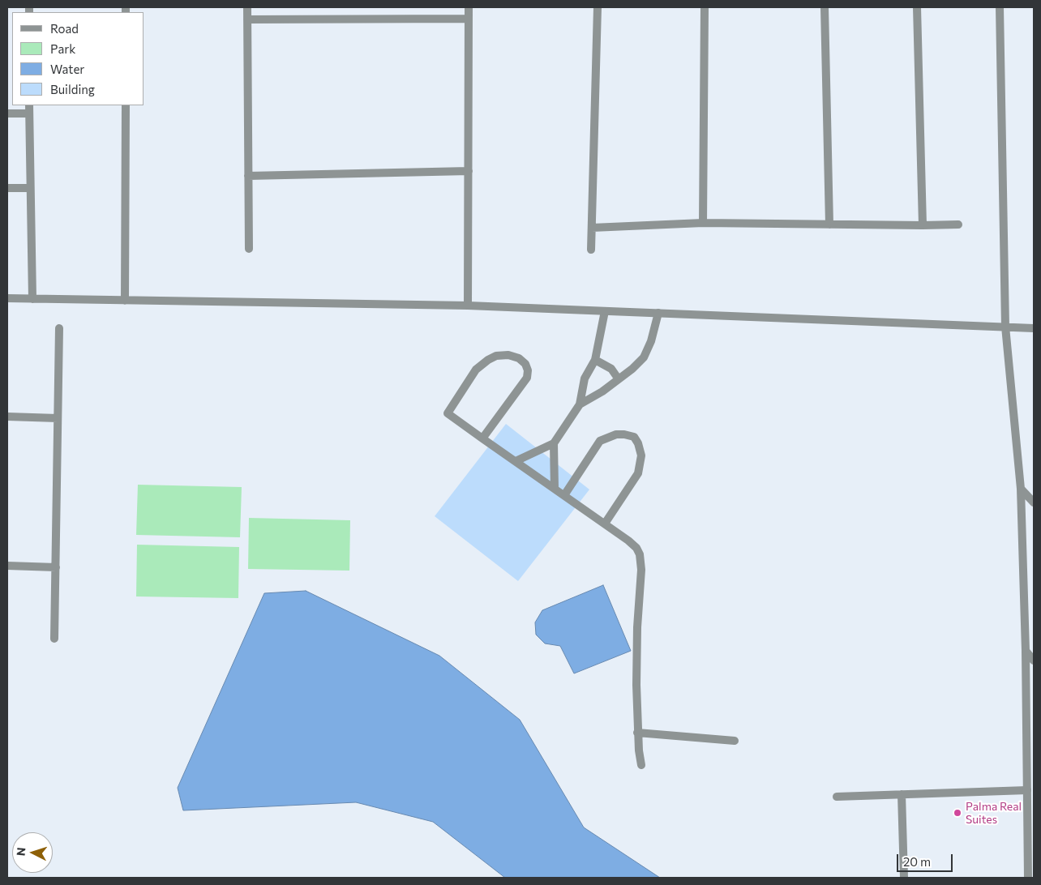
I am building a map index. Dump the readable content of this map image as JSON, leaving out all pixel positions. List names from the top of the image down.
{
  "places": ["Palma Real Suites"],
  "legend": [
    "Road",
    "Park",
    "Water",
    "Building"
  ],
  "scale_bar": "20 m",
  "north": "left"
}
